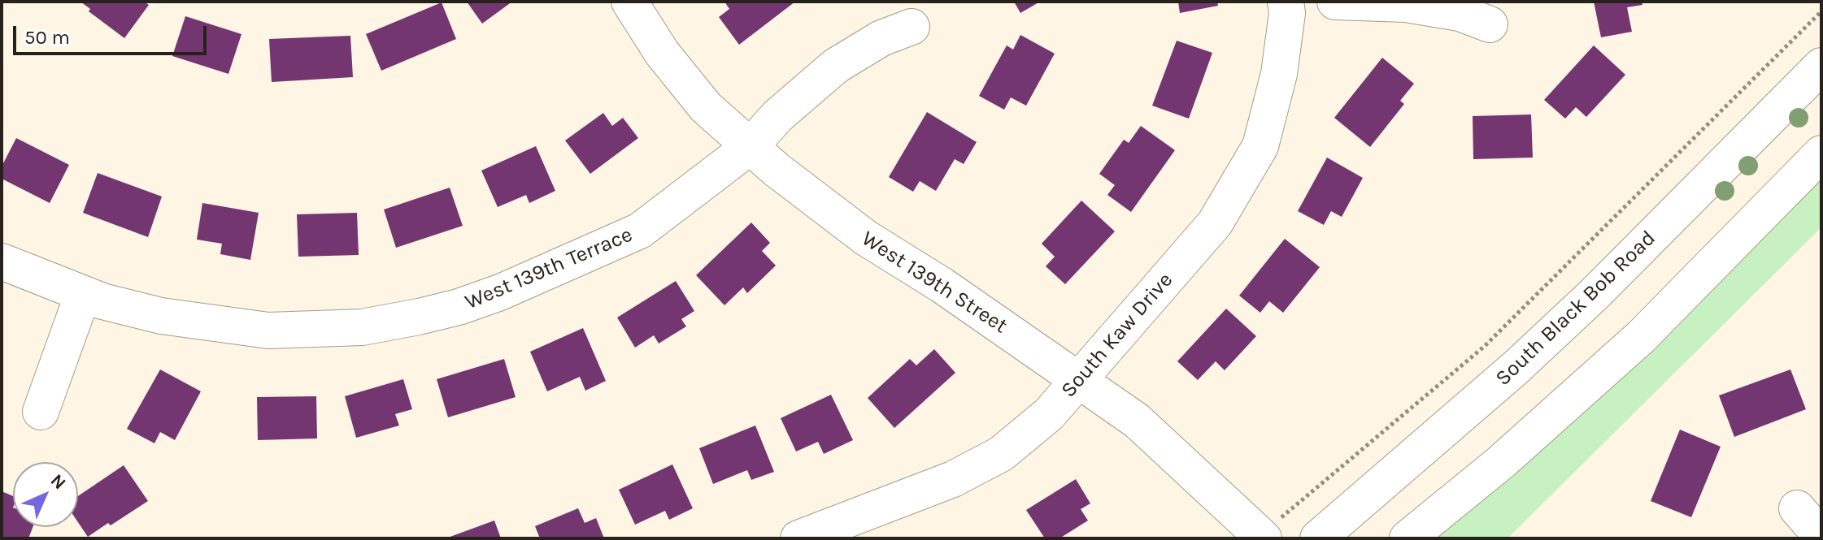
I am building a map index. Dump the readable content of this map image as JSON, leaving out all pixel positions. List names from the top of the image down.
{
  "streets": {
    "street": [
      "West 139th Terrace",
      "West 139th Street",
      "South Black Bob Road",
      "South Kaw Drive"
    ]
  },
  "crossings": [
    ["West 139th Terrace", "West 139th Street"],
    ["West 139th Street", "South Kaw Drive"]
  ],
  "scale_bar": "50 m",
  "north": "top right"
}
